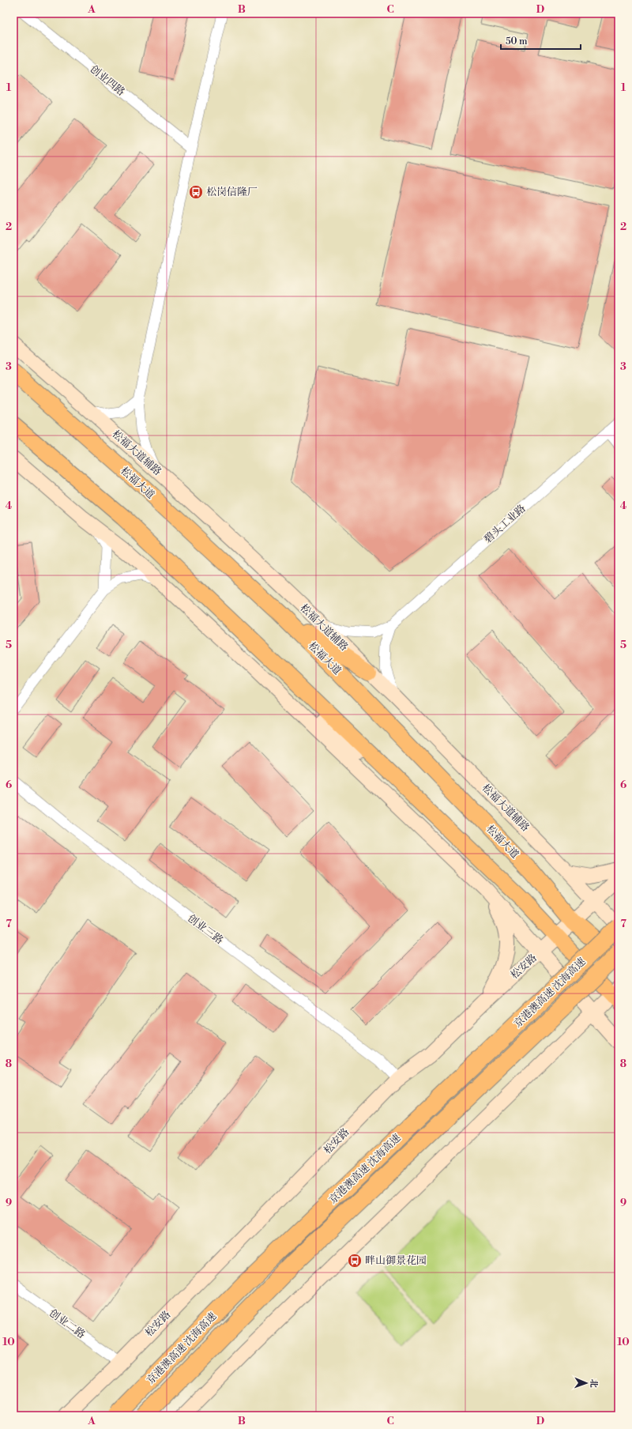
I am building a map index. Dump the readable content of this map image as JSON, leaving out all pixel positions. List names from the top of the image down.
{
  "streets": {
    "highway": ["京港澳高速 沈海高速"],
    "main road": ["松福大道辅路", "松福大道", "松安路"],
    "street": [
      "创业四路",
      "碧头工业路",
      "创业三路",
      "创业二路"
    ]
  },
  "crossings": [
    ["松福大道辅路", "松安路"],
    ["松福大道辅路", "京港澳高速 沈海高速"],
    ["松福大道", "松安路"],
    ["创业三路", "松安路"],
    ["松安路", "创业二路"]
  ],
  "places": {
    "bus stop": ["松岗信隆厂", "畔山御景花园"]
  },
  "scale_bar": "50 m",
  "north": "right",
  "grid": {
    "columns": [
      "A",
      "B",
      "C",
      "D"
    ],
    "rows": [
      "1",
      "2",
      "3",
      "4",
      "5",
      "6",
      "7",
      "8",
      "9",
      "10"
    ]
  }
}
